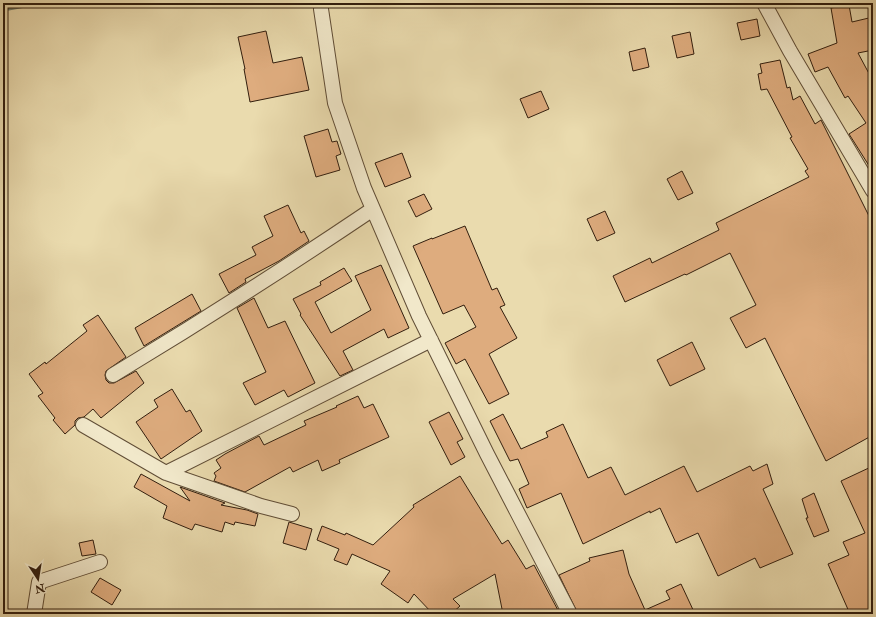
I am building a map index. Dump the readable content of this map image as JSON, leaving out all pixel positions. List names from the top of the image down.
{
  "north": "bottom"
}
